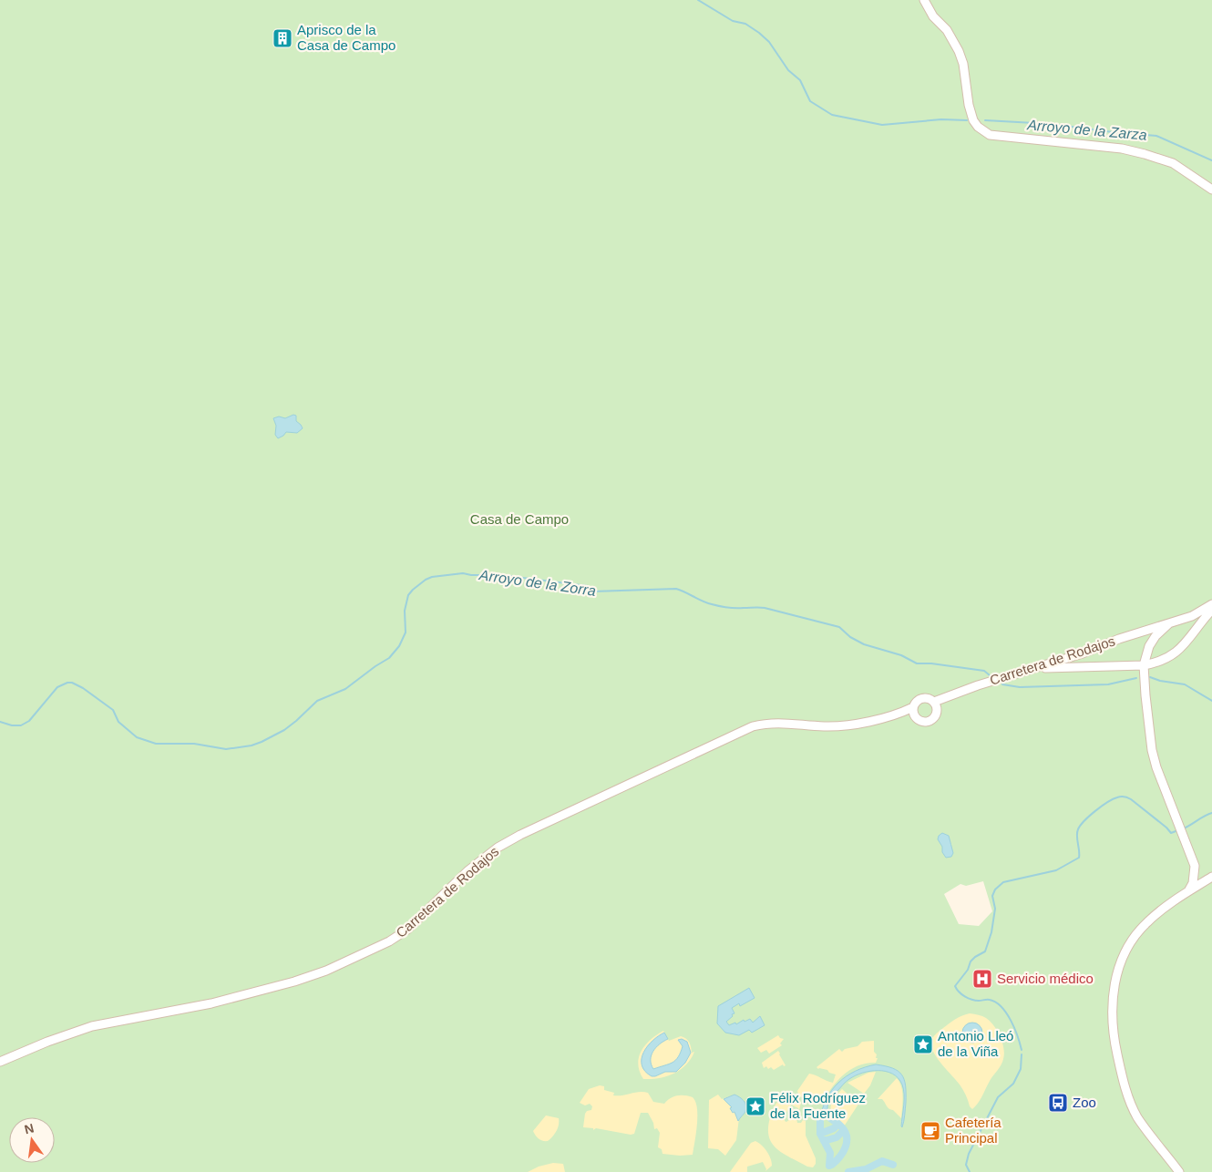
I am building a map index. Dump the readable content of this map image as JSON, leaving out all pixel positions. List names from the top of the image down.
{
  "streets": {
    "street": ["Carretera de Rodajos"]
  },
  "water": ["Arroyo de la Zarza", "Arroyo de la Zorra"],
  "parks": ["Casa de Campo"],
  "places": {
    "building": ["Aprisco de la Casa de Campo"],
    "hospital": ["Servicio médico"],
    "place": ["Antonio Lleó de la Viña", "Félix Rodríguez de la Fuente"],
    "bus stop": ["Zoo"],
    "cafe": ["Cafetería Principal"]
  },
  "north": "top"
}
